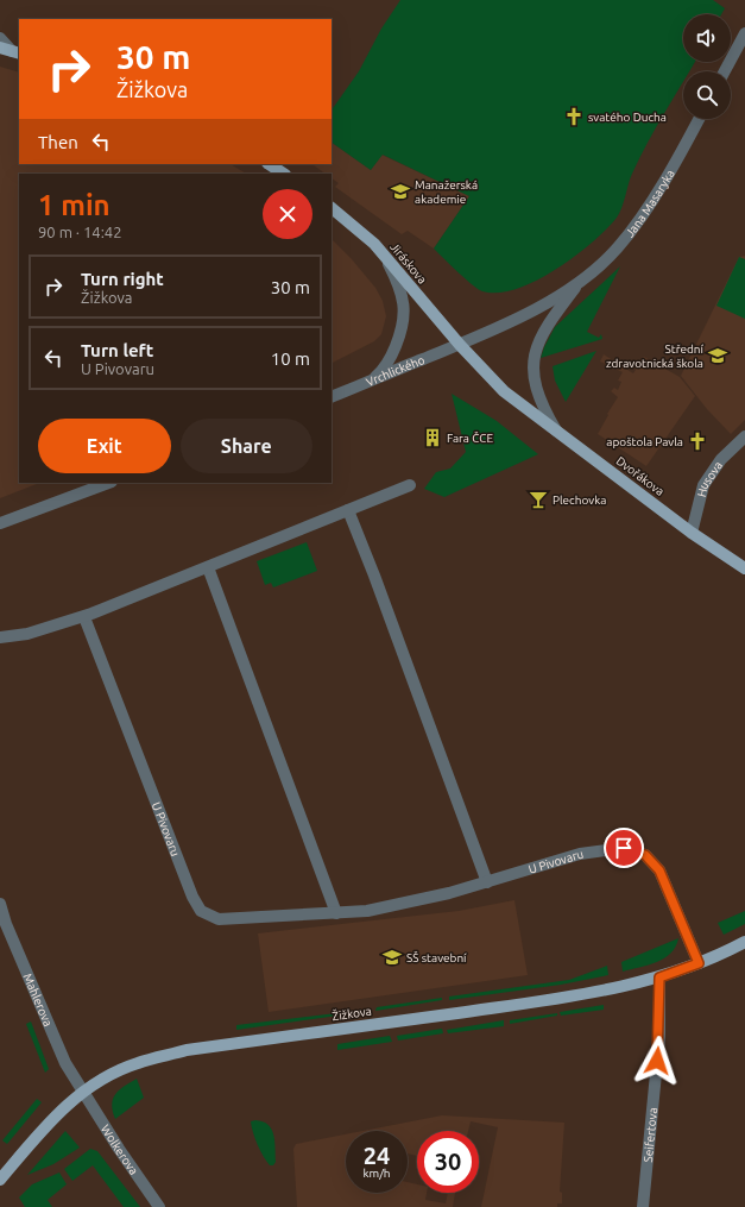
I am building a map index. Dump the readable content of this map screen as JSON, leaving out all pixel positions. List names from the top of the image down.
{
  "streets": {
    "main road": ["Jiráskova", "Dvořákova", "Žižkova"],
    "street": [
      "Jana Masaryka",
      "Vrchlického",
      "Husova",
      "U Pivovaru",
      "Mahlerova",
      "Seifertova",
      "Wolkerova"
    ]
  },
  "crossings": [
    ["Jana Masaryka", "Jiráskova"],
    ["Jana Masaryka", "Vrchlického"],
    ["Jana Masaryka", "Dvořákova"],
    ["Jiráskova", "Vrchlického"],
    ["Jiráskova", "Dvořákova"],
    ["Vrchlického", "Dvořákova"],
    ["Dvořákova", "Husova"],
    ["U Pivovaru", "Žižkova"],
    ["Mahlerova", "Žižkova"],
    ["Mahlerova", "Wolkerova"],
    ["Žižkova", "Seifertova"],
    ["Žižkova", "Wolkerova"]
  ],
  "places": {
    "church": ["svatého Ducha", "apoštola Pavla"],
    "school or university": ["Manažerská akademie", "Střední zdravotnická škola", "SŠ stavební"],
    "building": ["Fara ČCE"],
    "bar": ["Plechovka"]
  },
  "page": {
    "turn": ["30 m", "Žižkova"],
    "then": "Then",
    "heading": ["1 min", "90 m · 14:42"],
    "list": [
      {
        "name": "Turn right",
        "note": "Žižkova",
        "value": "30 m"
      },
      {
        "name": "Turn left",
        "note": "U Pivovaru",
        "value": "10 m"
      }
    ],
    "buttons": ["Exit", "Share"],
    "speed": "24 km/h",
    "limit": "30"
  }
}
